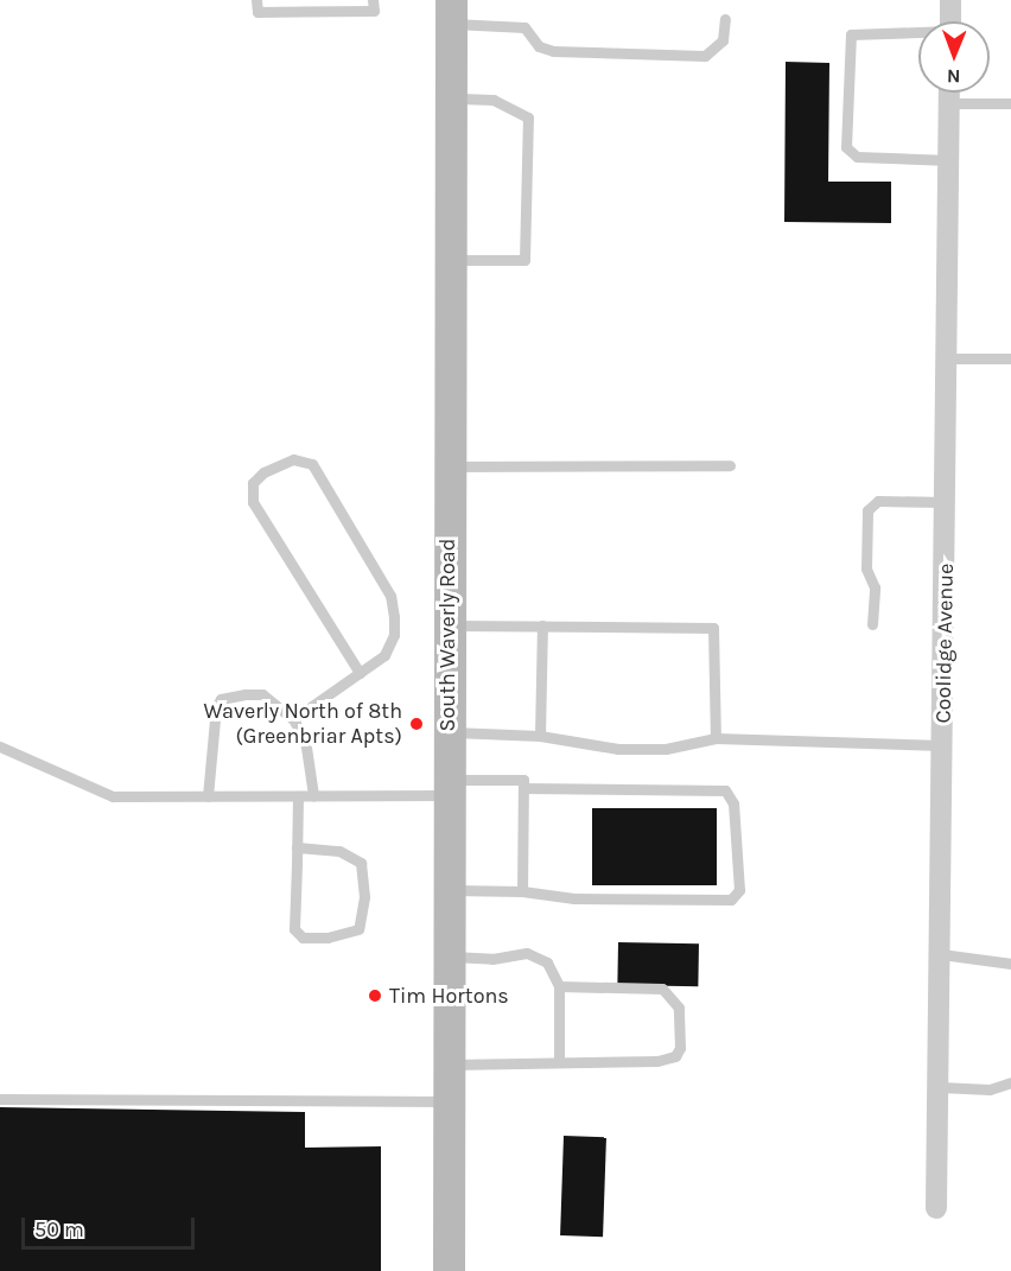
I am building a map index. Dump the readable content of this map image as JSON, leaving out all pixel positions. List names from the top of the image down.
{
  "streets": {
    "main road": ["South Waverly Road"],
    "street": ["Coolidge Avenue"]
  },
  "places": ["Waverly North of 8th (Greenbriar Apts)", "Tim Hortons"],
  "scale_bar": "50 m",
  "north": "bottom"
}
